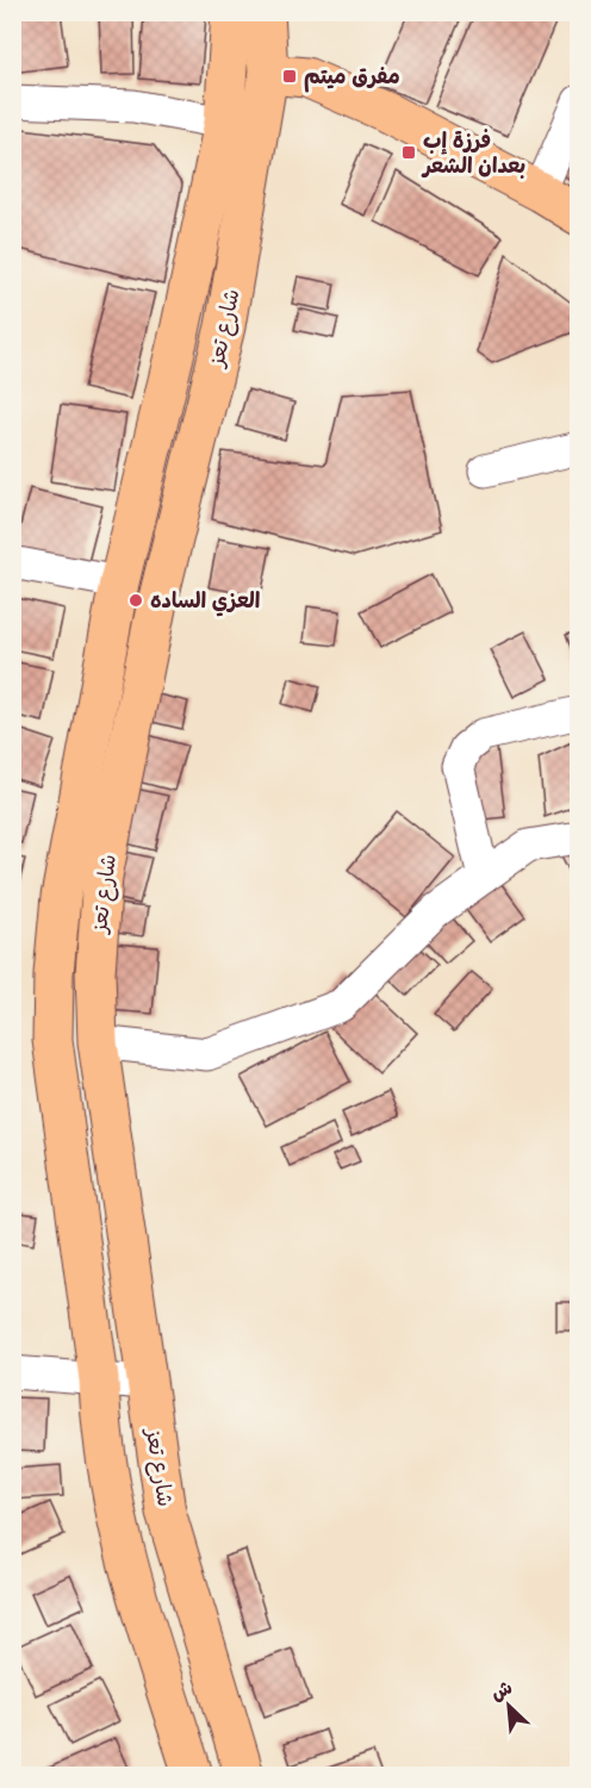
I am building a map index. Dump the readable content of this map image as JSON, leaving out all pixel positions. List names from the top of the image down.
{
  "streets": {
    "main road": ["شارع تعز"]
  },
  "places": {
    "transit": ["مفرق ميتم", "فرزة إب بعدان الشعر"],
    "other": ["العزي الساده"]
  },
  "north": "top left"
}
